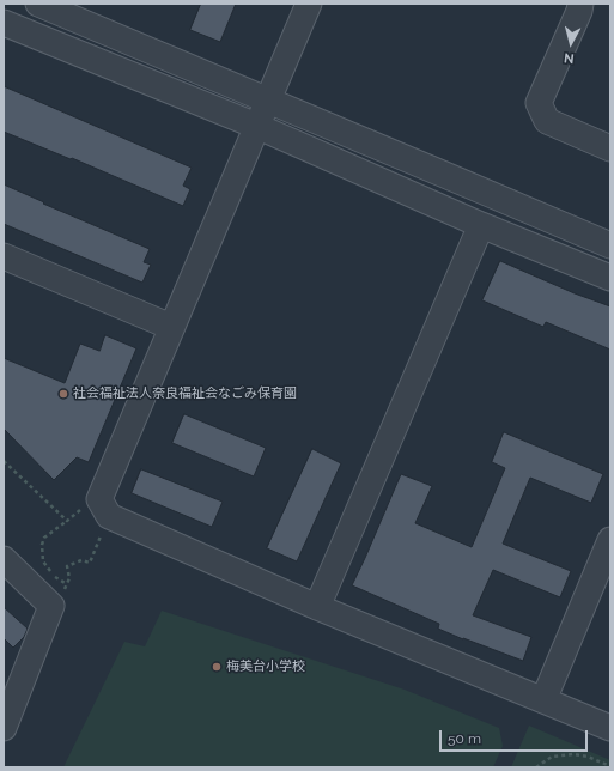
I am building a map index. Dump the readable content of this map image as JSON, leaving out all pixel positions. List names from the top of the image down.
{
  "places": ["社会福祉法人奈良福祉会なごみ保育園", "梅美台小学校"],
  "scale_bar": "50 m",
  "north": "bottom"
}
